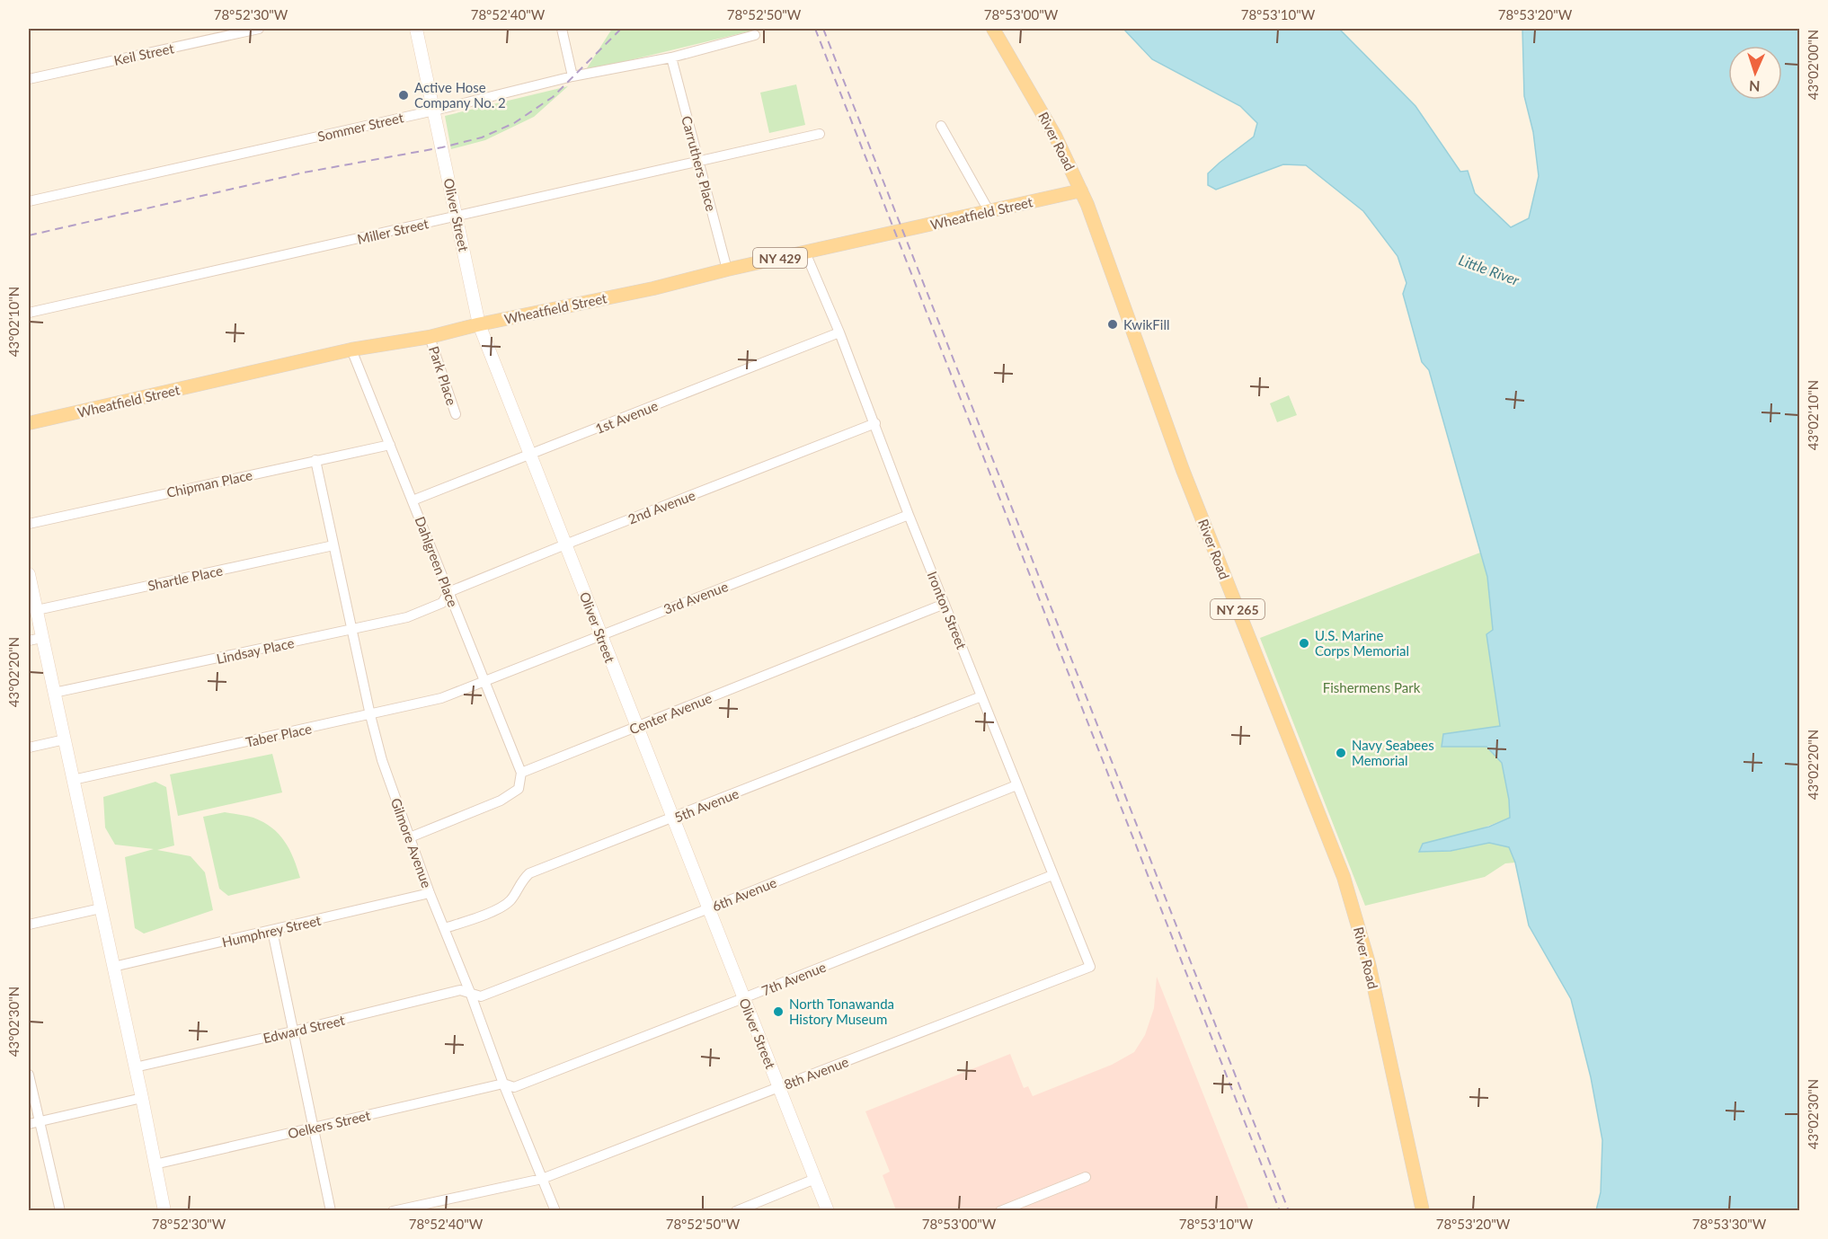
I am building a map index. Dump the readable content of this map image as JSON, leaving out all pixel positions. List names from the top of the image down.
{
  "streets": {
    "main road": [
      "River Road",
      "Wheatfield Street",
      "NY 429",
      "NY 265"
    ],
    "street": [
      "Keil Street",
      "Sommer Street",
      "Carruthers Place",
      "Oliver Street",
      "Miller Street",
      "Park Place",
      "1st Avenue",
      "Chipman Place",
      "2nd Avenue",
      "Dahlgreen Place",
      "Shartle Place",
      "3rd Avenue",
      "Ironton Street",
      "Lindsay Place",
      "Center Avenue",
      "Taber Place",
      "5th Avenue",
      "Gilmore Avenue",
      "6th Avenue",
      "Humphrey Street",
      "7th Avenue",
      "Edward Street",
      "8th Avenue",
      "Oelkers Street"
    ]
  },
  "crossings": [
    ["Sommer Street", "Carruthers Place"],
    ["Sommer Street", "Oliver Street"],
    ["River Road", "Wheatfield Street"],
    ["Carruthers Place", "Wheatfield Street"],
    ["Carruthers Place", "Miller Street"],
    ["Wheatfield Street", "Oliver Street"],
    ["Wheatfield Street", "Park Place"],
    ["Wheatfield Street", "Dahlgreen Place"],
    ["Wheatfield Street", "Ironton Street"],
    ["Oliver Street", "Miller Street"],
    ["Oliver Street", "1st Avenue"],
    ["Oliver Street", "2nd Avenue"],
    ["Oliver Street", "3rd Avenue"],
    ["Oliver Street", "Center Avenue"],
    ["Oliver Street", "5th Avenue"],
    ["Oliver Street", "6th Avenue"],
    ["Oliver Street", "7th Avenue"],
    ["Oliver Street", "8th Avenue"],
    ["1st Avenue", "Dahlgreen Place"],
    ["1st Avenue", "Ironton Street"],
    ["Chipman Place", "Dahlgreen Place"],
    ["Chipman Place", "Gilmore Avenue"],
    ["2nd Avenue", "Dahlgreen Place"],
    ["2nd Avenue", "Ironton Street"],
    ["2nd Avenue", "Lindsay Place"],
    ["Dahlgreen Place", "3rd Avenue"],
    ["Dahlgreen Place", "Lindsay Place"],
    ["Dahlgreen Place", "Center Avenue"],
    ["Dahlgreen Place", "Taber Place"],
    ["Shartle Place", "Gilmore Avenue"],
    ["3rd Avenue", "Ironton Street"],
    ["3rd Avenue", "Taber Place"],
    ["Ironton Street", "Center Avenue"],
    ["Ironton Street", "5th Avenue"],
    ["Ironton Street", "6th Avenue"],
    ["Ironton Street", "7th Avenue"],
    ["Ironton Street", "8th Avenue"],
    ["Lindsay Place", "Gilmore Avenue"],
    ["Taber Place", "Gilmore Avenue"],
    ["5th Avenue", "Gilmore Avenue"],
    ["Gilmore Avenue", "6th Avenue"],
    ["Gilmore Avenue", "Humphrey Street"],
    ["Gilmore Avenue", "7th Avenue"],
    ["Gilmore Avenue", "Edward Street"],
    ["Gilmore Avenue", "8th Avenue"],
    ["Gilmore Avenue", "Oelkers Street"],
    ["6th Avenue", "Edward Street"],
    ["7th Avenue", "Oelkers Street"]
  ],
  "water": ["Little River"],
  "parks": ["Fishermens Park"],
  "places": [
    "Active Hose Company No. 2",
    "KwikFill",
    "U.S. Marine Corps Memorial",
    "Navy Seabees Memorial",
    "North Tonawanda History Museum"
  ],
  "north": "bottom",
  "coordinates": [
    "78°52'30\"W",
    "78°52'40\"W",
    "78°52'50\"W",
    "78°53'00\"W",
    "78°53'10\"W",
    "78°53'20\"W",
    "43°02'00\"N",
    "43°02'10\"N",
    "43°02'20\"N",
    "43°02'30\"N",
    "78°53'30\"W"
  ]
}
